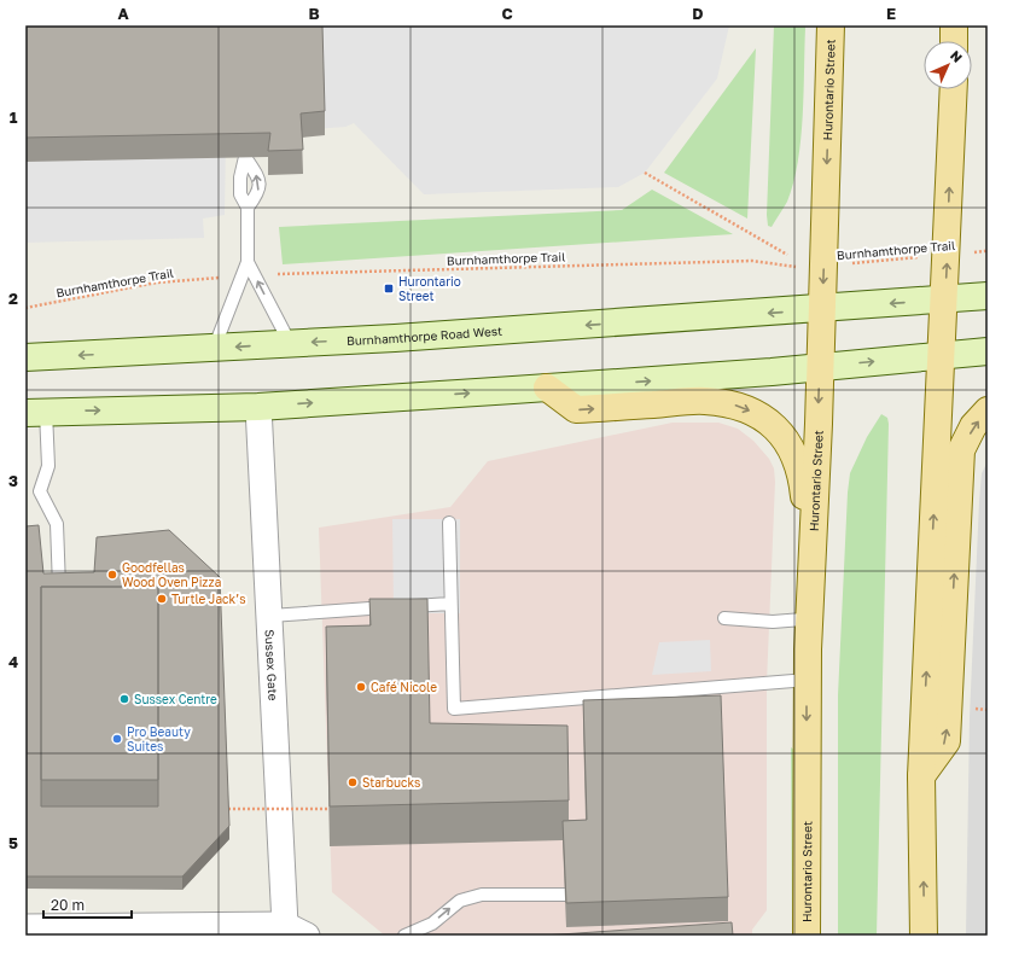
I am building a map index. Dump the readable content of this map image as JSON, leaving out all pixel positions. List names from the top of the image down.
{
  "streets": {
    "main road": ["Hurontario Street", "Burnhamthorpe Road West"],
    "street": ["Sussex Gate"],
    "path": ["Burnhamthorpe Trail"]
  },
  "crossings": [
    ["Hurontario Street", "Burnhamthorpe Trail"],
    ["Hurontario Street", "Burnhamthorpe Road West"]
  ],
  "places": {
    "transit": ["Hurontario Street"],
    "other": [
      "Goodfellas Wood Oven Pizza",
      "Turtle Jack’s",
      "Café Nicole",
      "Sussex Centre",
      "Pro Beauty Suites",
      "Starbucks"
    ]
  },
  "scale_bar": "20 m",
  "north": "top right",
  "grid": {
    "columns": [
      "A",
      "B",
      "C",
      "D",
      "E"
    ],
    "rows": [
      "1",
      "2",
      "3",
      "4",
      "5"
    ]
  }
}
